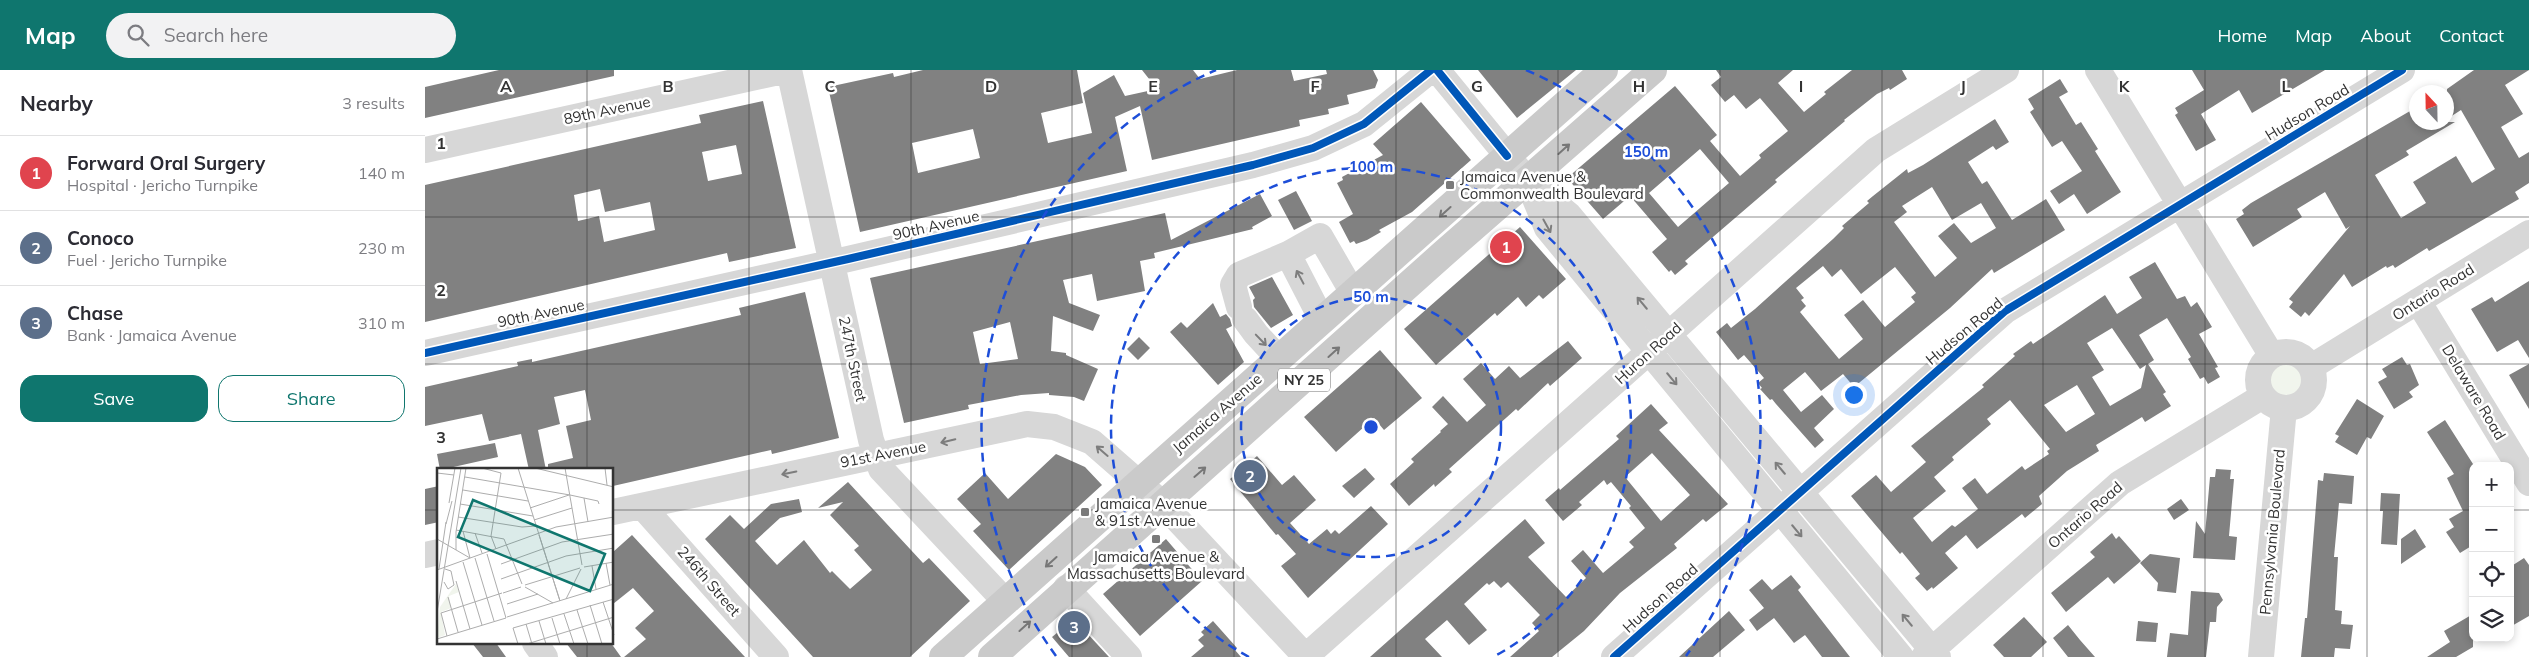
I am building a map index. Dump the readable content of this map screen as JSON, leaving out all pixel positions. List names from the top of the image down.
{
  "streets": {
    "main road": ["NY 25", "Jamaica Avenue"],
    "street": [
      "89th Avenue",
      "Hudson Road",
      "90th Avenue",
      "Ontario Road",
      "Huron Road",
      "247th Street",
      "Delaware Road",
      "91st Avenue",
      "Pennsylvania Boulevard",
      "246th Street"
    ]
  },
  "crossings": [
    ["89th Avenue", "247th Street"],
    ["90th Avenue", "247th Street"],
    ["Ontario Road", "Delaware Road"],
    ["Ontario Road", "Pennsylvania Boulevard"],
    ["Huron Road", "91st Avenue"],
    ["247th Street", "Jamaica Avenue"],
    ["247th Street", "91st Avenue"],
    ["NY 25", "91st Avenue"],
    ["Jamaica Avenue", "91st Avenue"],
    ["91st Avenue", "246th Street"]
  ],
  "one_way": ["91st Avenue"],
  "places": {
    "transit": ["Jamaica Avenue & Commonwealth Boulevard", "Jamaica Avenue & 91st Avenue", "Jamaica Avenue & Massachusetts Boulevard"]
  },
  "north": "top",
  "page": {
    "header": "Map",
    "search": "Search here",
    "nav": [
      "Home",
      "Map",
      "About",
      "Contact"
    ],
    "heading": ["Nearby", "3 results"],
    "list": [
      {
        "mark": "1",
        "name": "Forward Oral Surgery",
        "note": "Hospital · Jericho Turnpike",
        "value": "140 m"
      },
      {
        "mark": "2",
        "name": "Conoco",
        "note": "Fuel · Jericho Turnpike",
        "value": "230 m"
      },
      {
        "mark": "3",
        "name": "Chase",
        "note": "Bank · Jamaica Avenue",
        "value": "310 m"
      }
    ],
    "pins": ["1", "2", "3"],
    "buttons": ["Save", "Share"],
    "map_buttons": ["+", "−"]
  },
  "grid": {
    "columns": [
      "A",
      "B",
      "C",
      "D",
      "E",
      "F",
      "G",
      "H",
      "I",
      "J",
      "K",
      "L"
    ],
    "rows": ["1", "2", "3"]
  },
  "rings": ["150 m", "100 m", "50 m"]
}
